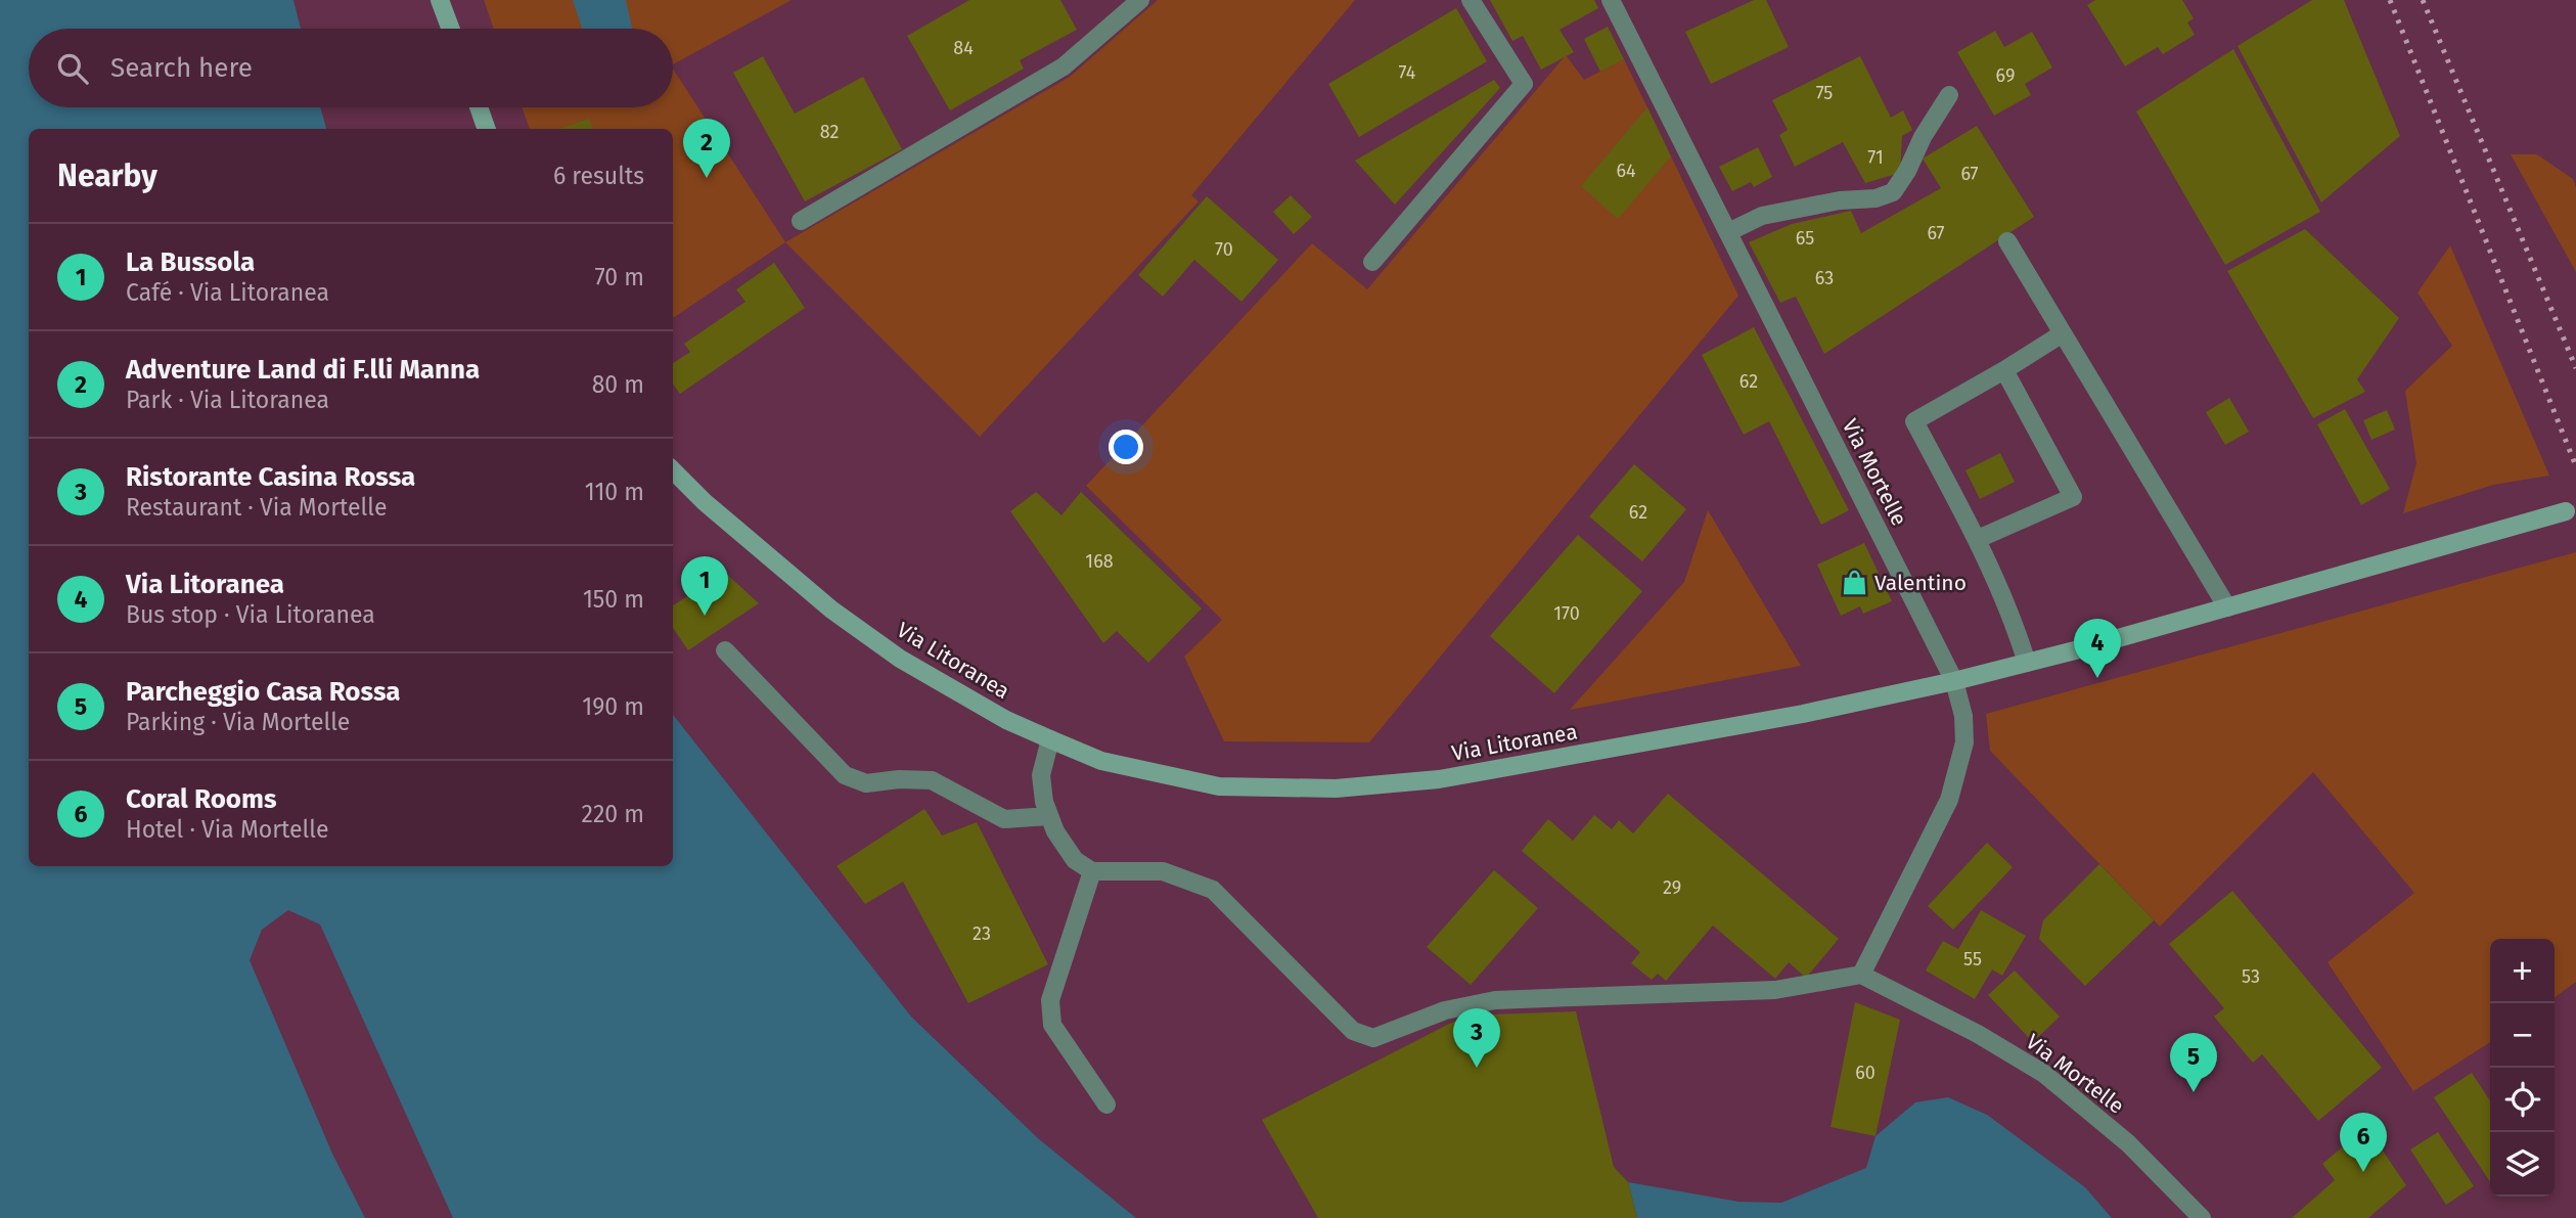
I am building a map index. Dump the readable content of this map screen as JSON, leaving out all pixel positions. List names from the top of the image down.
{
  "streets": {
    "street": ["Via Mortelle", "Via Litoranea"]
  },
  "crossings": [
    ["Via Mortelle", "Via Litoranea"]
  ],
  "places": {
    "shop": ["Valentino"]
  },
  "house_numbers": [
    "84",
    "74",
    "69",
    "75",
    "82",
    "71",
    "64",
    "67",
    "67",
    "65",
    "70",
    "63",
    "62",
    "62",
    "168",
    "170",
    "29",
    "23",
    "55",
    "53",
    "60"
  ],
  "page": {
    "search": "Search here",
    "pins": [
      "2",
      "1",
      "4",
      "3",
      "5",
      "6"
    ],
    "heading": ["Nearby", "6 results"],
    "list": [
      {
        "mark": "1",
        "name": "La Bussola",
        "note": "Café · Via Litoranea",
        "value": "70 m"
      },
      {
        "mark": "2",
        "name": "Adventure Land di F.lli Manna",
        "note": "Park · Via Litoranea",
        "value": "80 m"
      },
      {
        "mark": "3",
        "name": "Ristorante Casina Rossa",
        "note": "Restaurant · Via Mortelle",
        "value": "110 m"
      },
      {
        "mark": "4",
        "name": "Via Litoranea",
        "note": "Bus stop · Via Litoranea",
        "value": "150 m"
      },
      {
        "mark": "5",
        "name": "Parcheggio Casa Rossa",
        "note": "Parking · Via Mortelle",
        "value": "190 m"
      },
      {
        "mark": "6",
        "name": "Coral Rooms",
        "note": "Hotel · Via Mortelle",
        "value": "220 m"
      }
    ],
    "map_buttons": ["+", "−"]
  }
}
